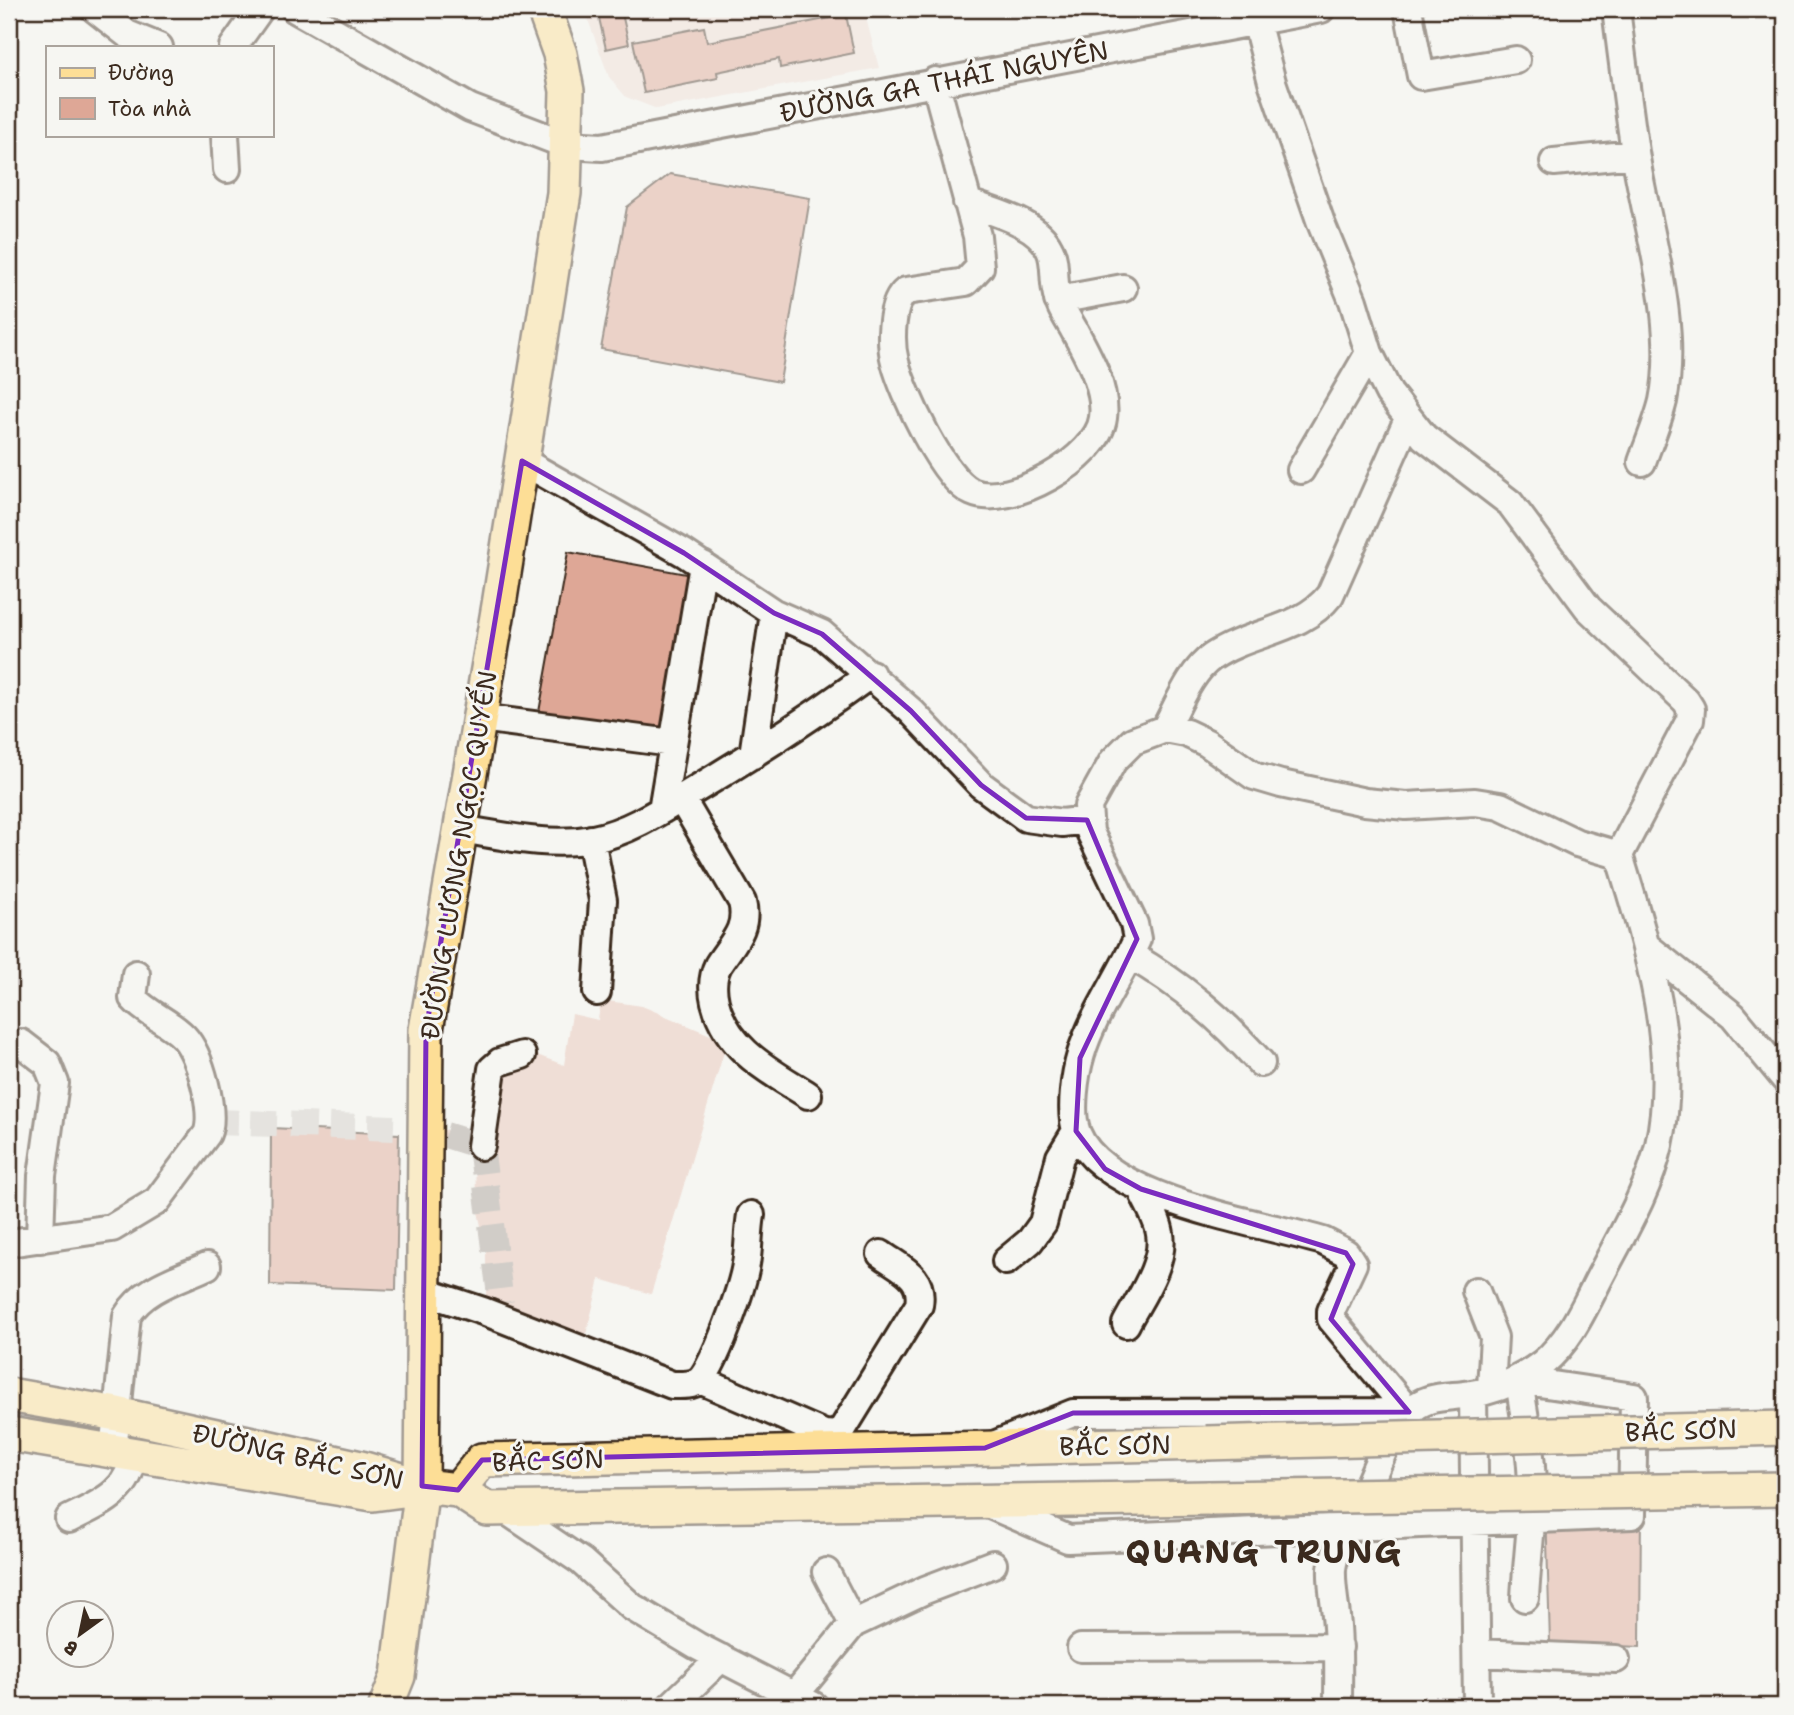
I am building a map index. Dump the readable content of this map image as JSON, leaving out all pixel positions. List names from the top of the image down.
{
  "streets": {
    "main road": ["ĐƯỜNG LƯƠNG NGỌC QUYẾN", "BẮC SƠN", "ĐƯỜNG BẮC SƠN"],
    "street": ["ĐƯỜNG GA THÁI NGUYÊN"]
  },
  "crossings": [
    ["ĐƯỜNG GA THÁI NGUYÊN", "ĐƯỜNG LƯƠNG NGỌC QUYẾN"],
    ["ĐƯỜNG LƯƠNG NGỌC QUYẾN", "BẮC SƠN"],
    ["ĐƯỜNG LƯƠNG NGỌC QUYẾN", "ĐƯỜNG BẮC SƠN"],
    ["BẮC SƠN", "ĐƯỜNG BẮC SƠN"]
  ],
  "districts": ["QUANG TRUNG"],
  "legend": ["Đường", "Tòa nhà"],
  "north": "bottom left"
}
